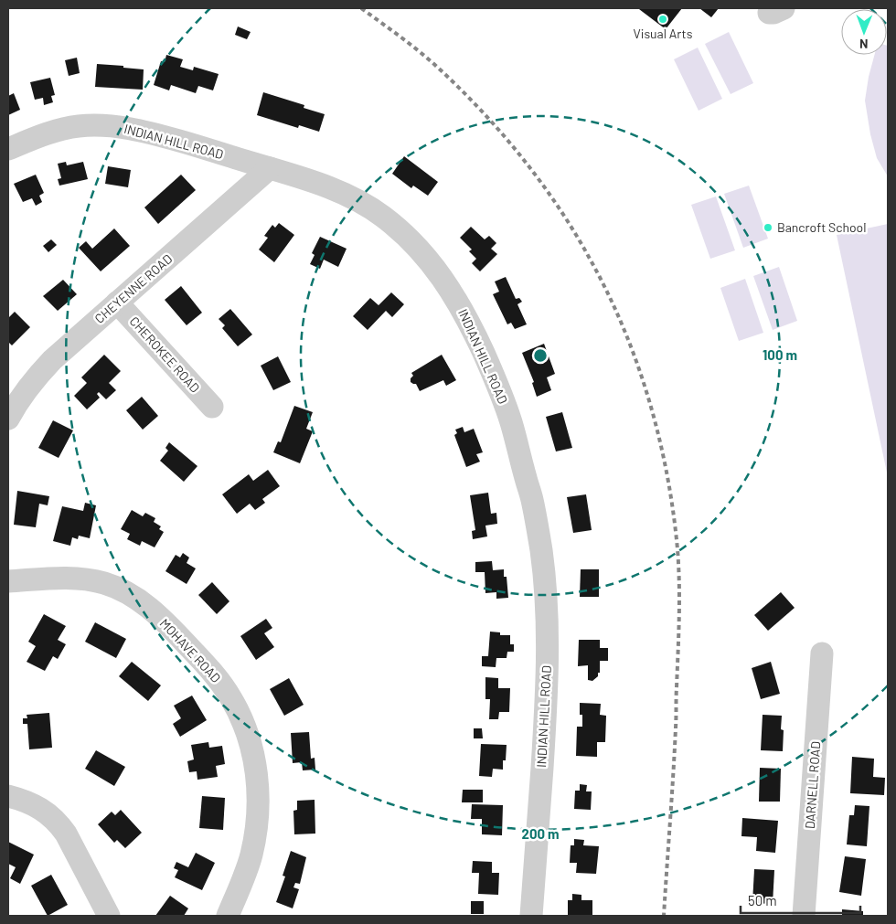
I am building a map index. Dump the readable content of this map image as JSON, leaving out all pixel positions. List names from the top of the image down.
{
  "streets": {
    "street": [
      "INDIAN HILL ROAD",
      "CHEYENNE ROAD",
      "CHEROKEE ROAD",
      "MOHAVE ROAD",
      "DARNELL ROAD"
    ]
  },
  "crossings": [
    ["INDIAN HILL ROAD", "CHEYENNE ROAD"],
    ["CHEYENNE ROAD", "CHEROKEE ROAD"]
  ],
  "places": ["Visual Arts", "Bancroft School"],
  "scale_bar": "50 m",
  "north": "bottom",
  "rings": ["100 m", "200 m"]
}
